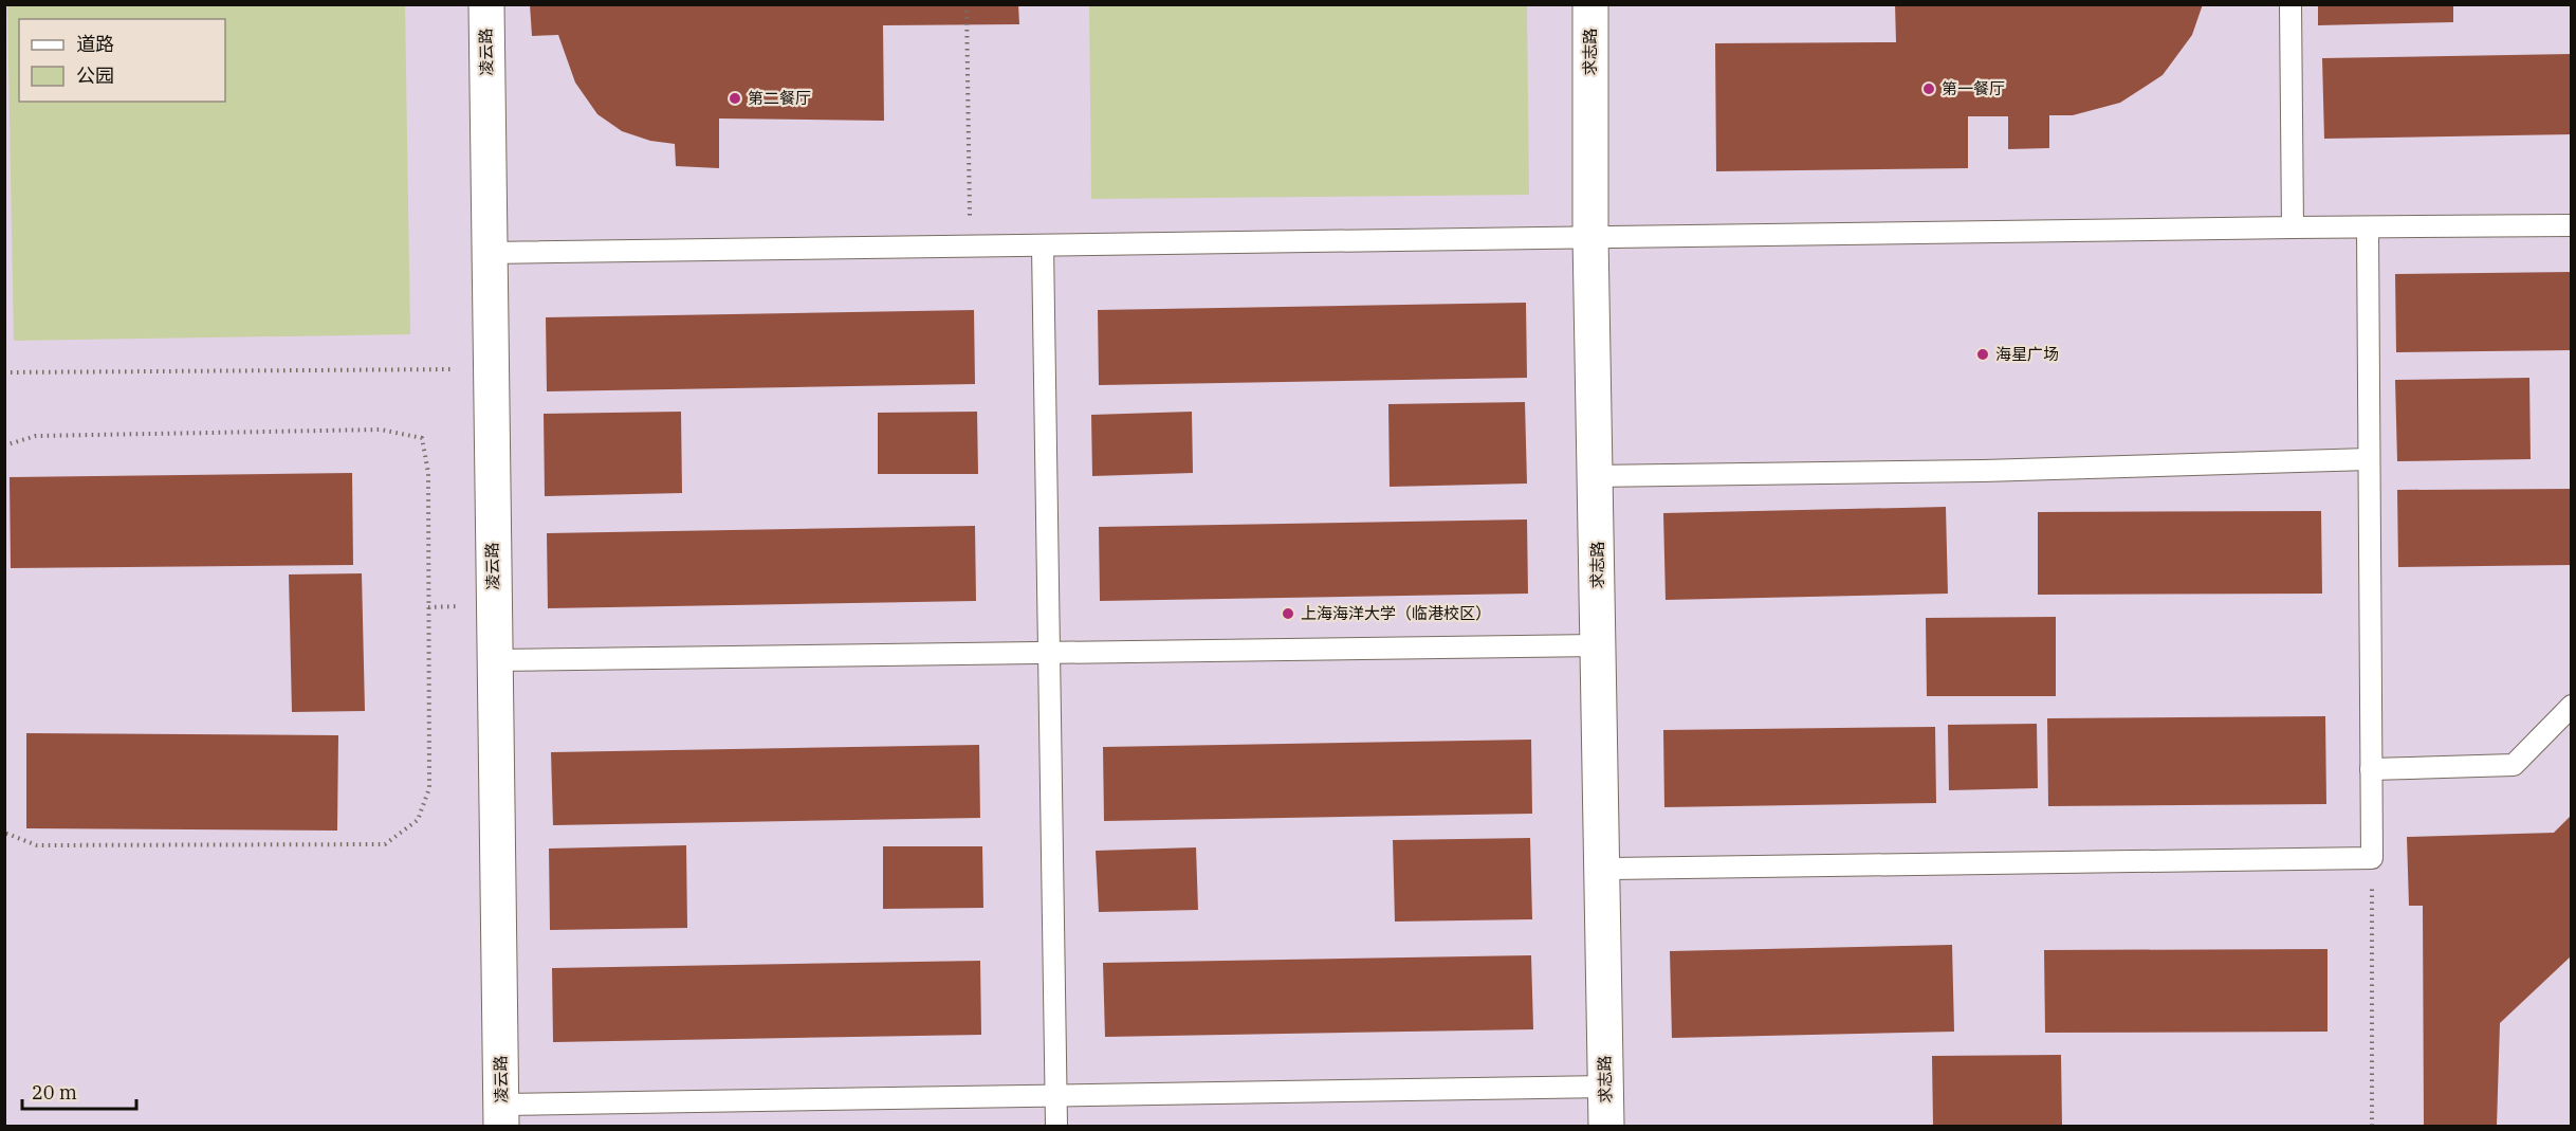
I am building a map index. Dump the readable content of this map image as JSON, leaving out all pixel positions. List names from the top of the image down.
{
  "streets": {
    "street": ["凌云路", "求志路"]
  },
  "places": [
    "第一餐厅",
    "第二餐厅",
    "海星广场",
    "上海海洋大学（临港校区）"
  ],
  "legend": ["道路", "公园"],
  "scale_bar": "20 m"
}
